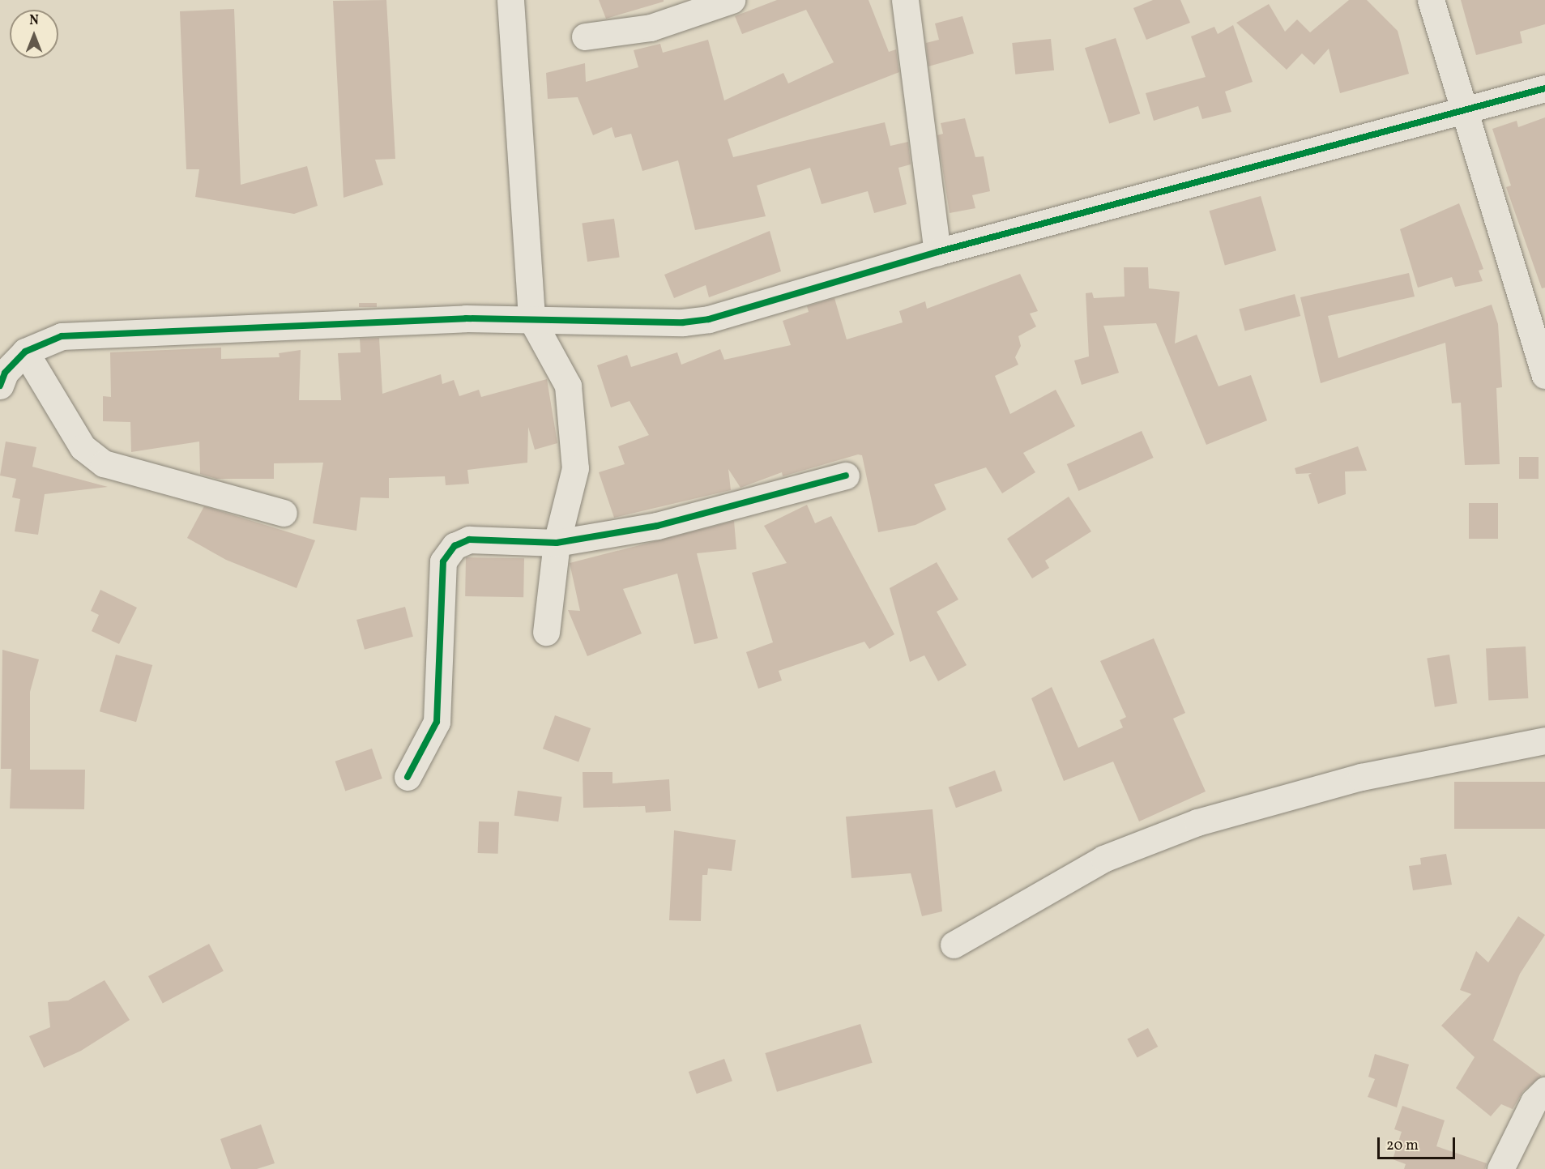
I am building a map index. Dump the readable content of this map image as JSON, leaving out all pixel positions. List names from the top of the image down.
{
  "scale_bar": "20 m",
  "north": "top"
}
